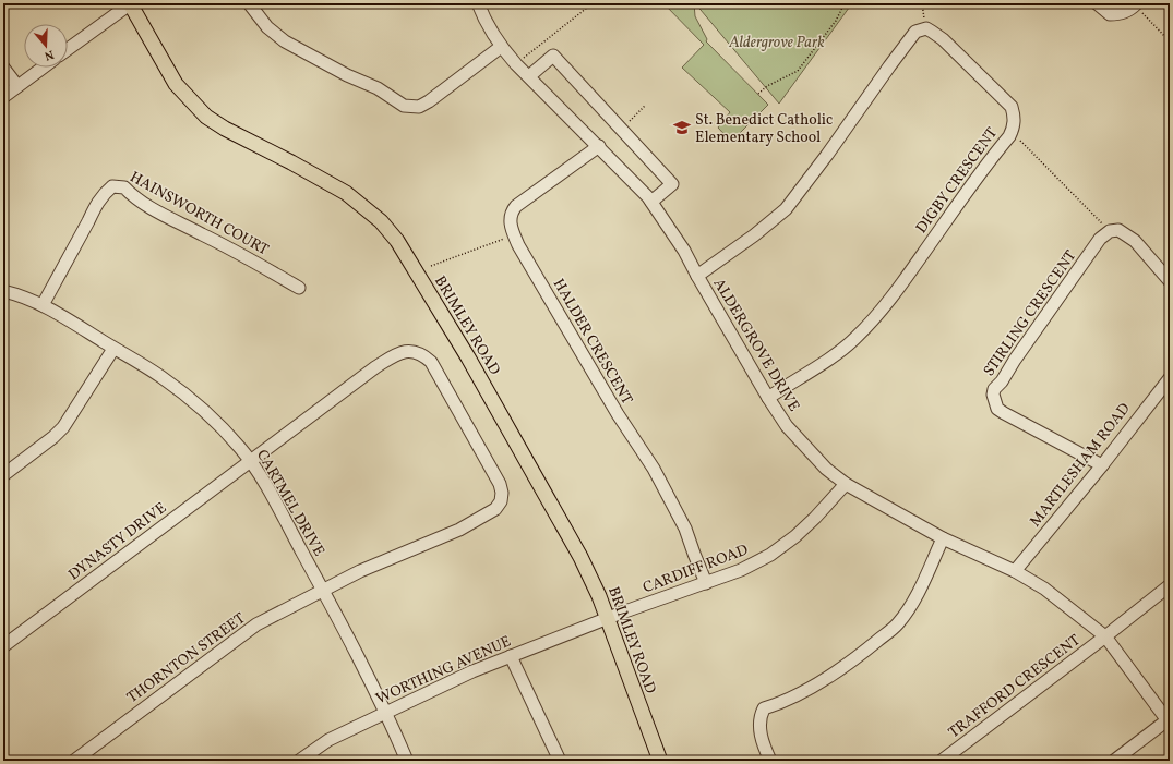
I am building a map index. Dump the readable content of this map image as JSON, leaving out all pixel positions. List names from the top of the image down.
{
  "streets": {
    "main road": ["BRIMLEY ROAD"],
    "street": [
      "DIGBY CRESCENT",
      "HAINSWORTH COURT",
      "STIRLING CRESCENT",
      "HALDER CRESCENT",
      "ALDERGROVE DRIVE",
      "MARTLESHAM ROAD",
      "CARTMEL DRIVE",
      "DYNASTY DRIVE",
      "CARDIFF ROAD",
      "THORNTON STREET",
      "WORTHING AVENUE",
      "TRAFFORD CRESCENT"
    ]
  },
  "crossings": [
    ["DIGBY CRESCENT", "ALDERGROVE DRIVE"],
    ["HAINSWORTH COURT", "CARTMEL DRIVE"],
    ["STIRLING CRESCENT", "MARTLESHAM ROAD"],
    ["BRIMLEY ROAD", "CARDIFF ROAD"],
    ["BRIMLEY ROAD", "WORTHING AVENUE"],
    ["HALDER CRESCENT", "ALDERGROVE DRIVE"],
    ["HALDER CRESCENT", "CARDIFF ROAD"],
    ["ALDERGROVE DRIVE", "MARTLESHAM ROAD"],
    ["ALDERGROVE DRIVE", "CARDIFF ROAD"],
    ["ALDERGROVE DRIVE", "TRAFFORD CRESCENT"],
    ["CARTMEL DRIVE", "DYNASTY DRIVE"],
    ["CARTMEL DRIVE", "THORNTON STREET"],
    ["CARTMEL DRIVE", "WORTHING AVENUE"],
    ["DYNASTY DRIVE", "THORNTON STREET"],
    ["CARDIFF ROAD", "WORTHING AVENUE"]
  ],
  "parks": ["Aldergrove Park"],
  "places": {
    "school or university": ["St. Benedict Catholic Elementary School"]
  },
  "north": "bottom"
}
